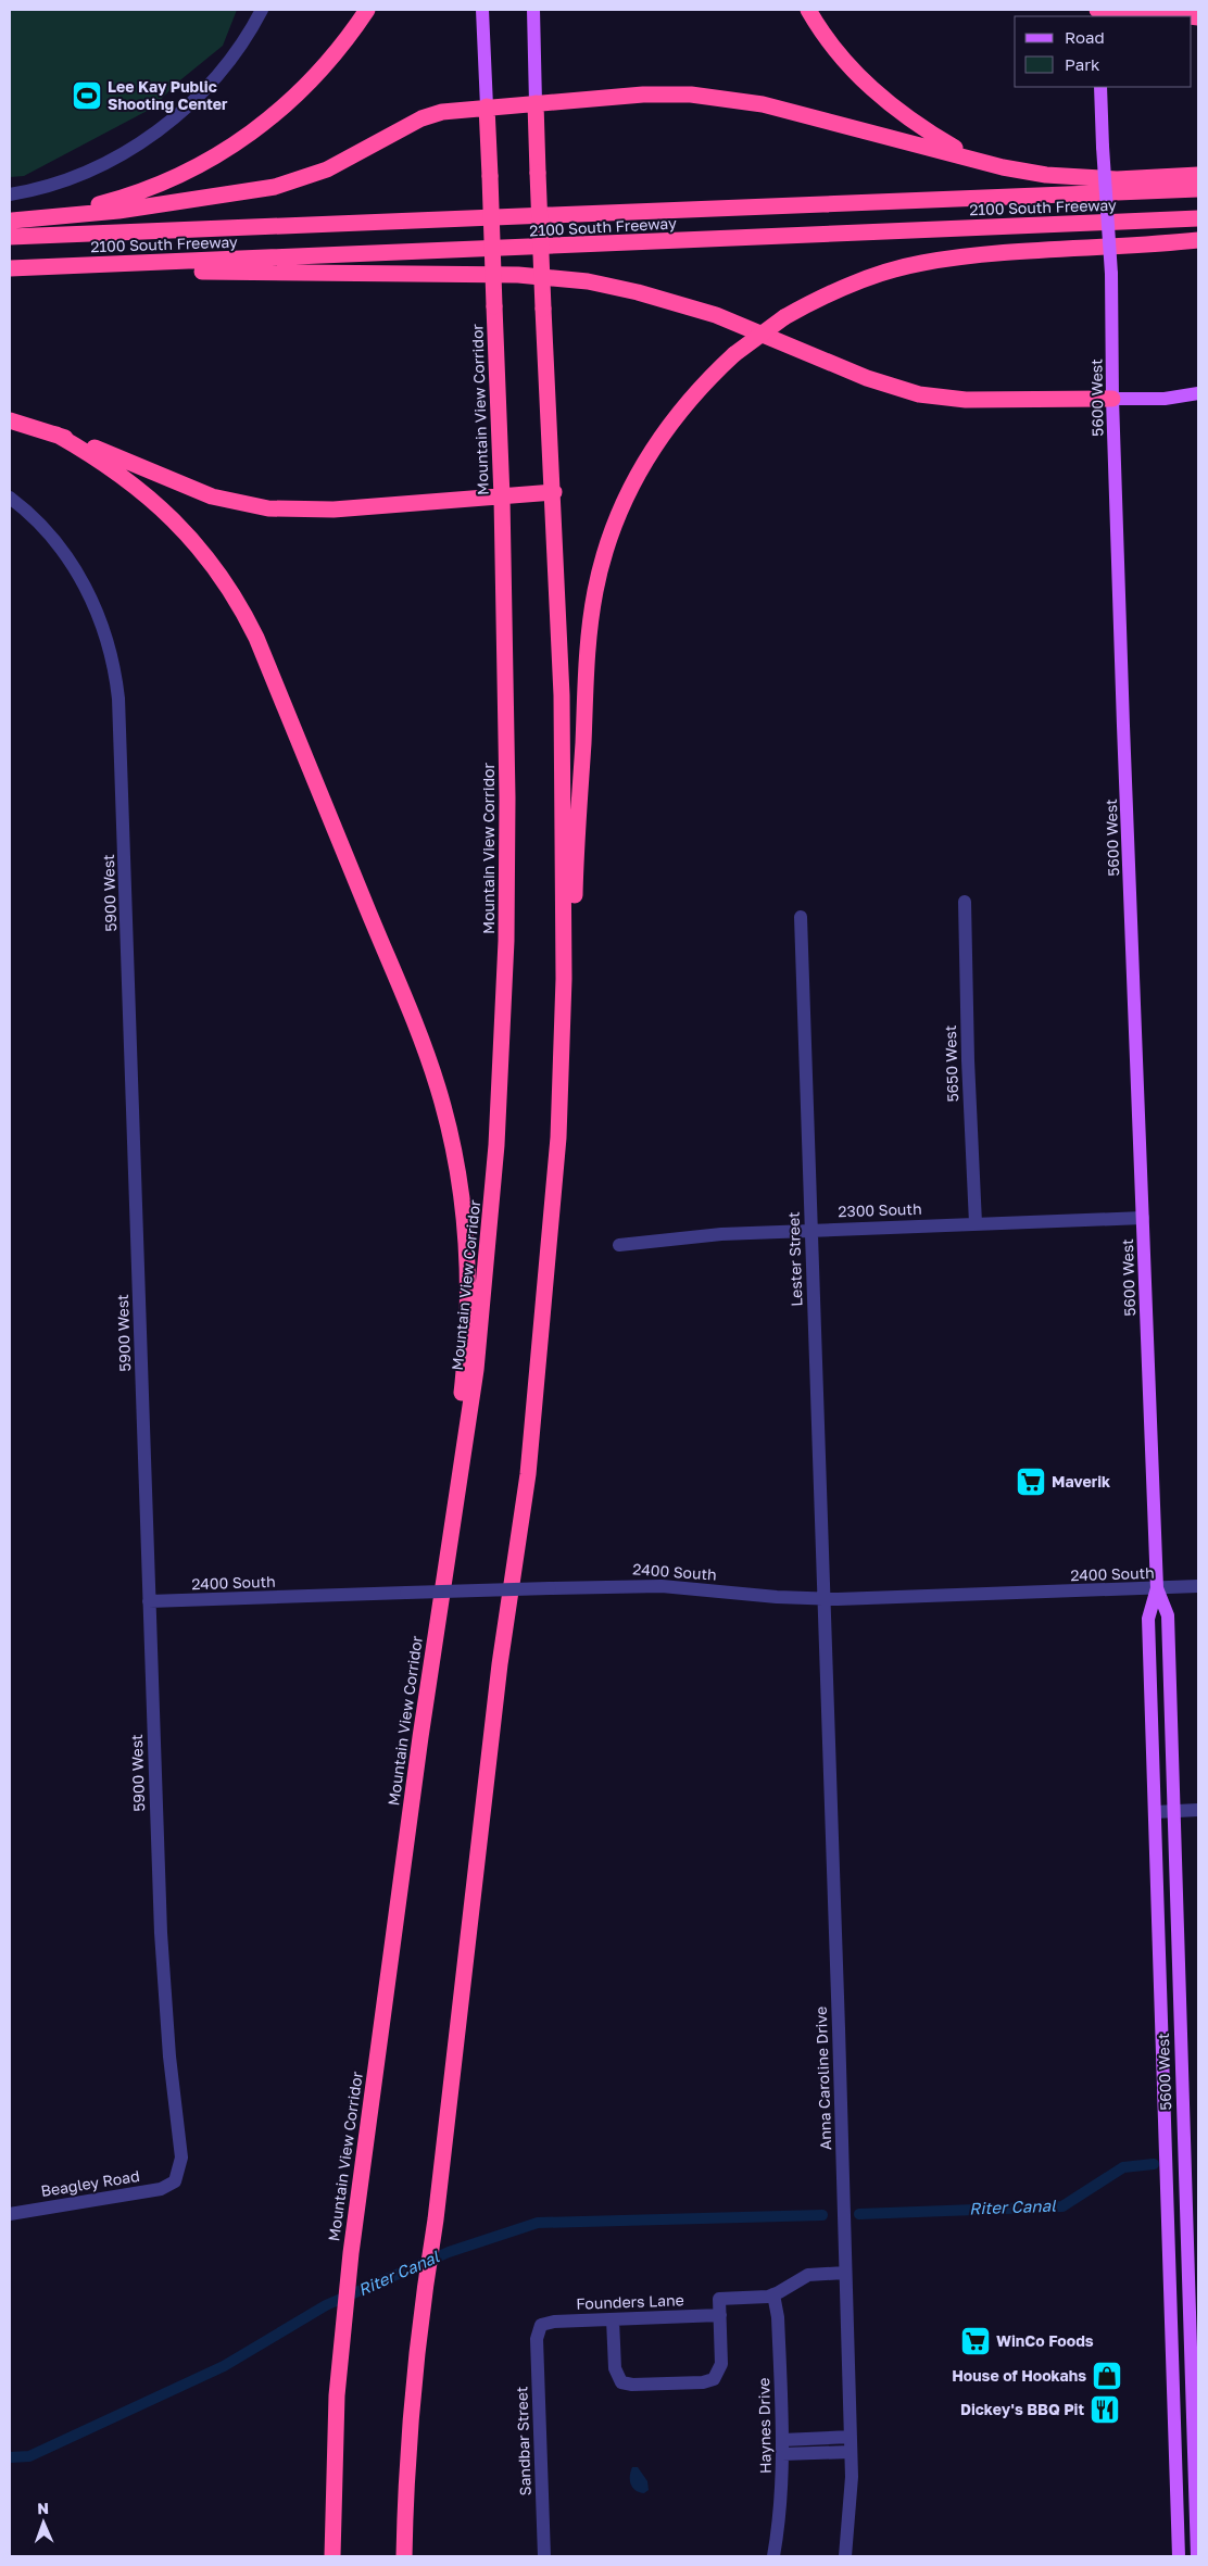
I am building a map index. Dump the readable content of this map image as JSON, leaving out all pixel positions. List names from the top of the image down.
{
  "streets": {
    "highway": ["2100 South Freeway", "Mountain View Corridor"],
    "main road": ["5600 West"],
    "street": [
      "5900 West",
      "5650 West",
      "2300 South",
      "Lester Street",
      "2400 South",
      "Anna Caroline Drive",
      "Beagley Road",
      "Founders Lane",
      "Haynes Drive",
      "Sandbar Street"
    ]
  },
  "crossings": [
    ["5600 West", "2300 South"],
    ["5600 West", "2400 South"],
    ["5900 West", "2400 South"],
    ["5900 West", "Beagley Road"],
    ["5650 West", "2300 South"],
    ["2300 South", "Lester Street"],
    ["Lester Street", "2400 South"],
    ["Lester Street", "Anna Caroline Drive"],
    ["2400 South", "Anna Caroline Drive"],
    ["Founders Lane", "Sandbar Street"]
  ],
  "water": ["Riter Canal"],
  "places": {
    "sports": ["Lee Kay Public Shooting Center"],
    "supermarket": ["Maverik", "WinCo Foods"],
    "shop": ["House of Hookahs"],
    "restaurant": ["Dickey's BBQ Pit"]
  },
  "legend": ["Road", "Park"],
  "north": "top"
}
